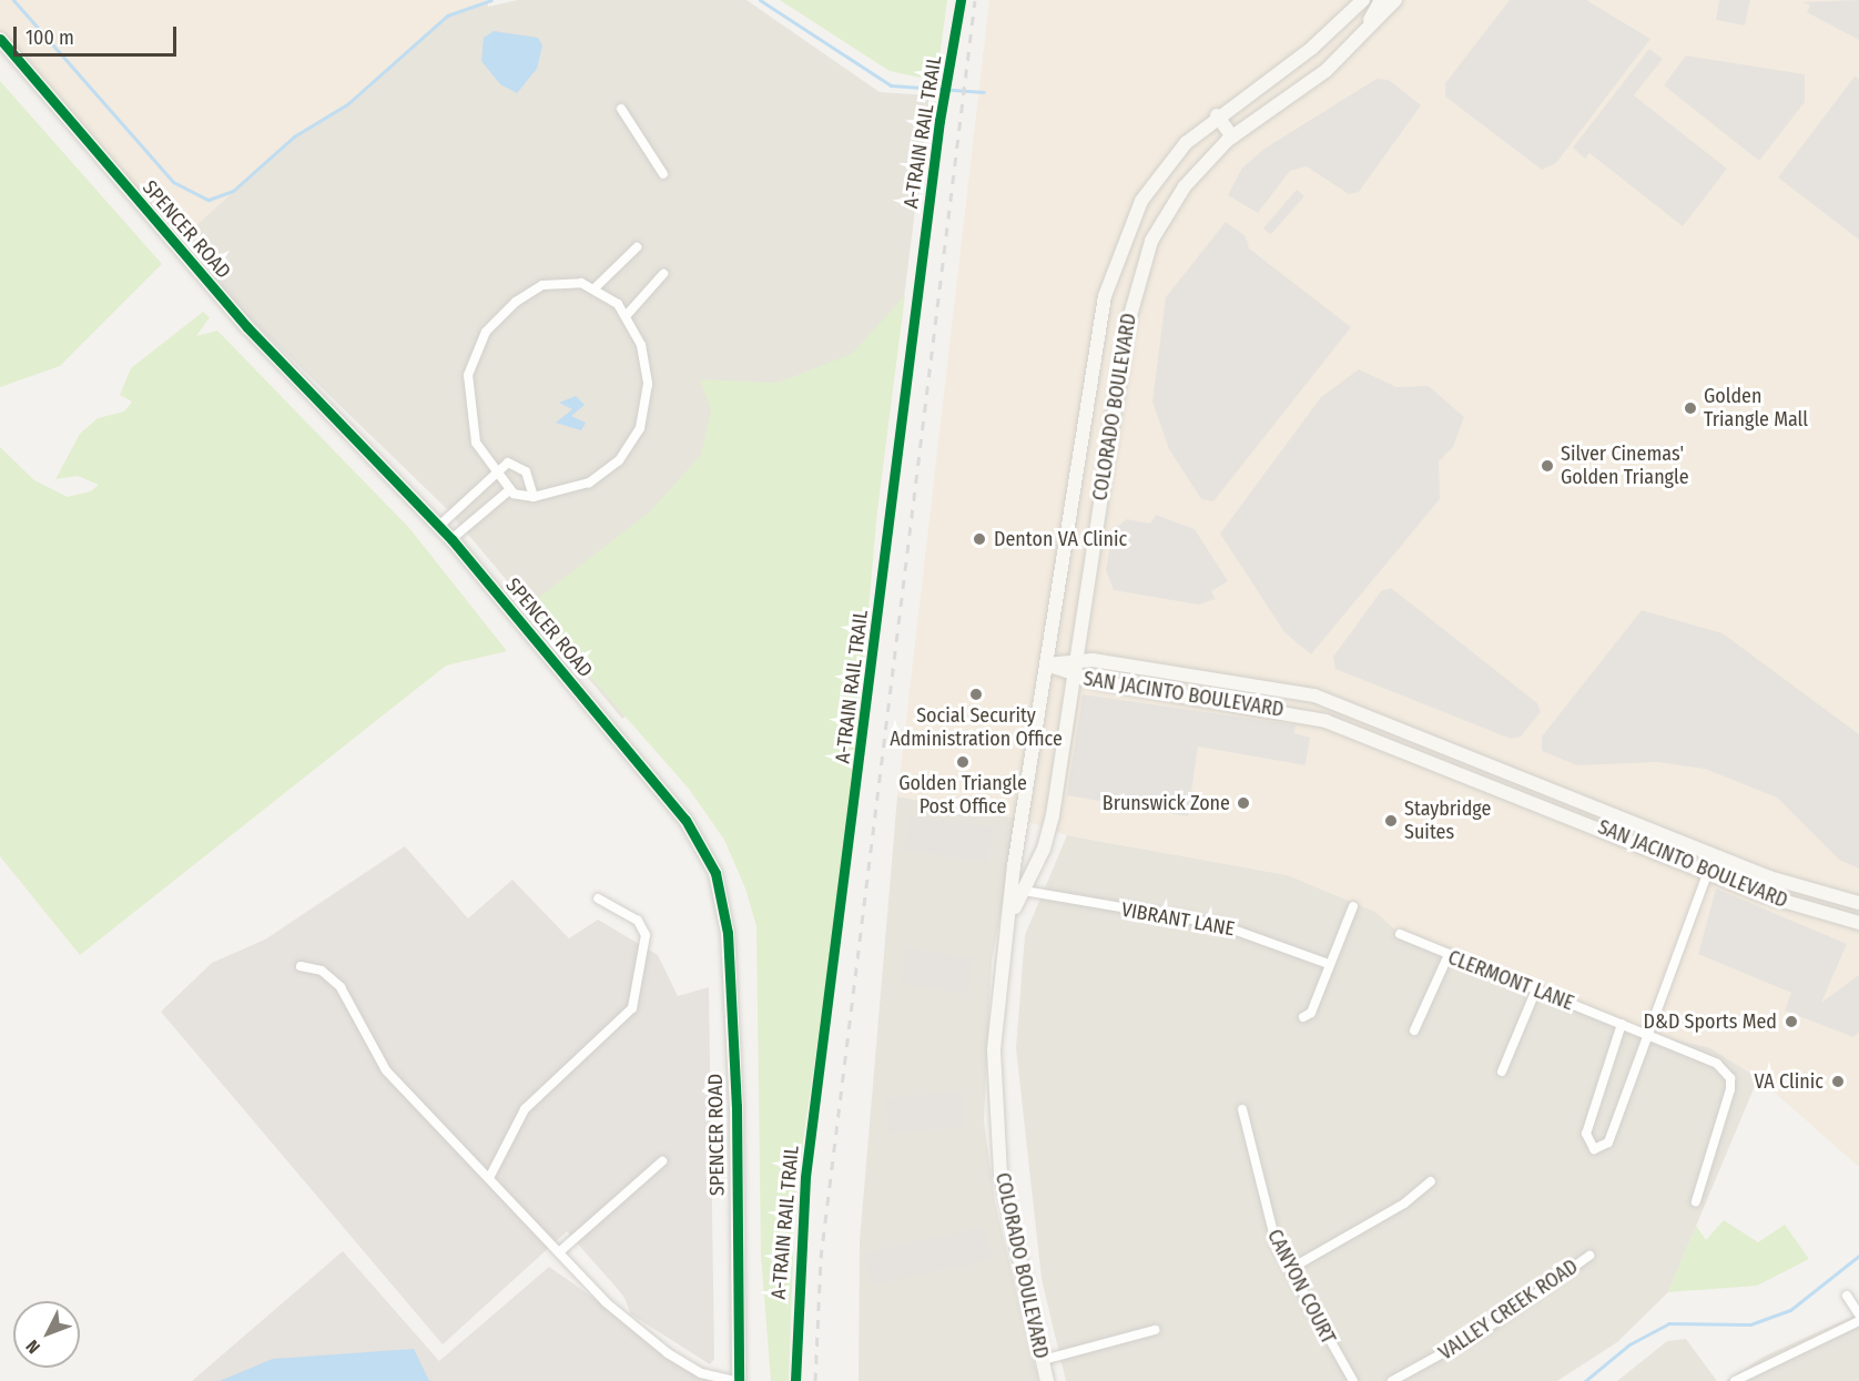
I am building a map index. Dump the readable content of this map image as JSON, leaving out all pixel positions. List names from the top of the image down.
{
  "streets": {
    "street": [
      "SPENCER ROAD",
      "COLORADO BOULEVARD",
      "SAN JACINTO BOULEVARD",
      "VIBRANT LANE",
      "CLERMONT LANE",
      "CANYON COURT",
      "VALLEY CREEK ROAD"
    ],
    "cycle path": ["A-TRAIN RAIL TRAIL"]
  },
  "crossings": [
    ["COLORADO BOULEVARD", "SAN JACINTO BOULEVARD"],
    ["COLORADO BOULEVARD", "VIBRANT LANE"]
  ],
  "places": [
    "Golden Triangle Mall",
    "Silver Cinemas' Golden Triangle",
    "Denton VA Clinic",
    "Social Security Administration Office",
    "Golden Triangle Post Office",
    "Brunswick Zone",
    "Staybridge Suites",
    "D&D Sports Med",
    "VA Clinic"
  ],
  "scale_bar": "100 m",
  "north": "bottom left"
}
